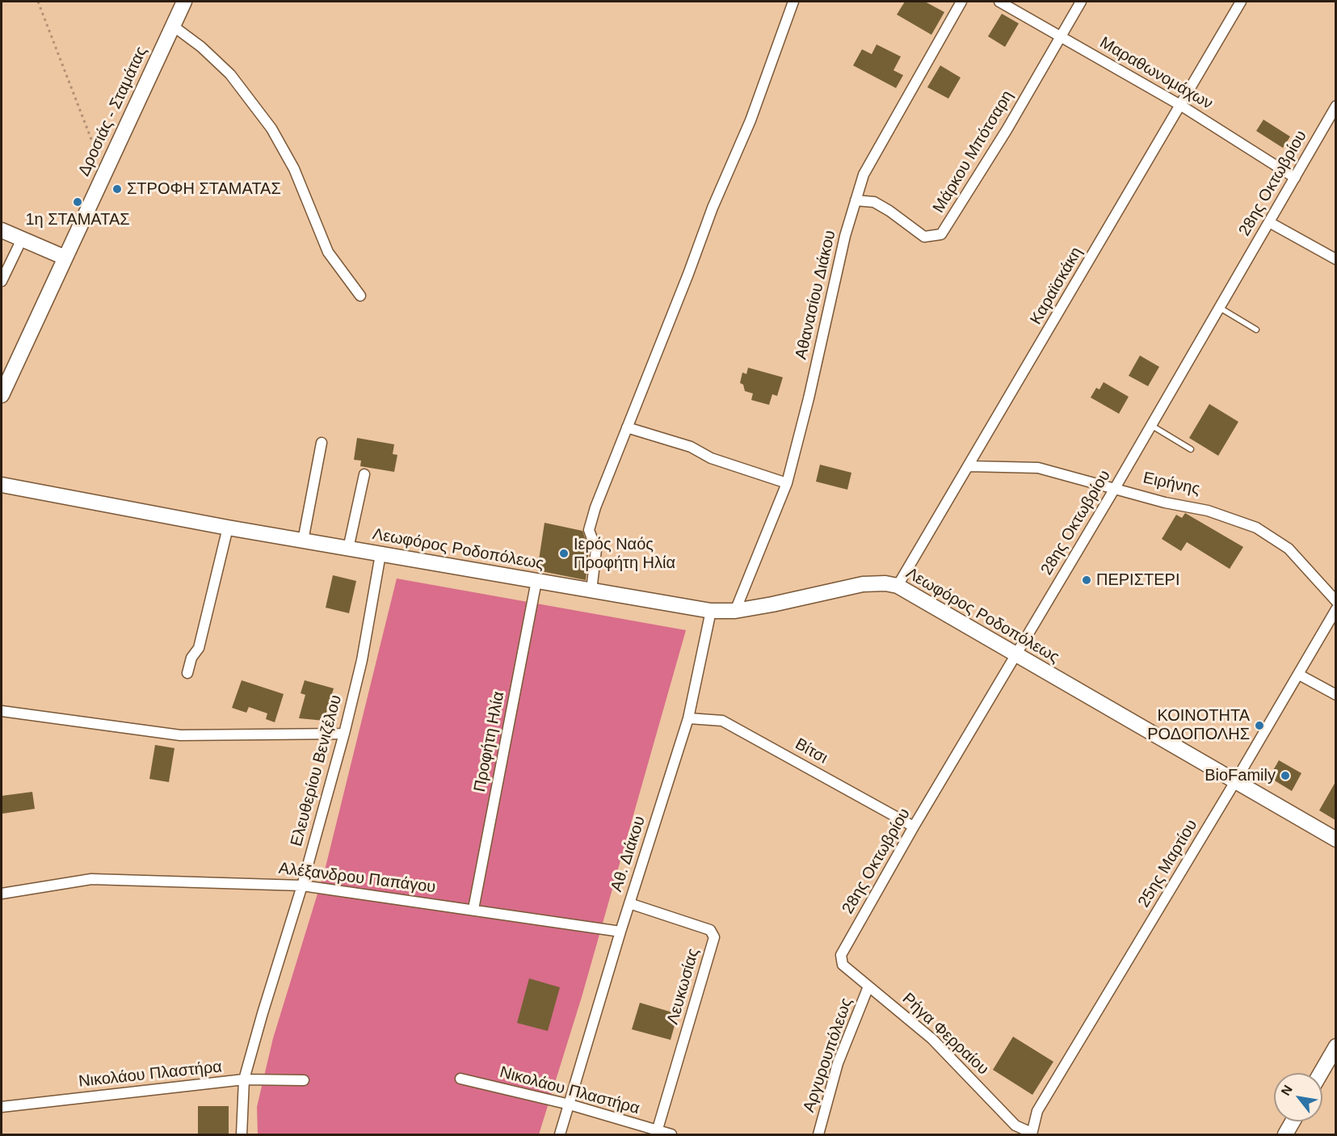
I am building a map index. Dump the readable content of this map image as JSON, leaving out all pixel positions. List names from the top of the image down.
{
  "streets": {
    "street": [
      "Μαραθωνομάχων",
      "Δροσιάς - Σταμάτας",
      "Μάρκου Μπότσαρη",
      "28ης Οκτωβρίου",
      "Καραϊσκάκη",
      "Αθανασίου Διάκου",
      "Ειρήνης",
      "Λεωφόρος Ροδοπόλεως",
      "Προφήτη Ηλία",
      "Βίτσι",
      "Ελευθερίου Βενιζέλου",
      "Αθ. Διάκου",
      "25ης Μαρτίου",
      "Αλέξανδρου Παπάγου",
      "Λευκωσίας",
      "Ρήγα Φερραίου",
      "Αργυρουπόλεως",
      "Νικολάου Πλαστήρα"
    ]
  },
  "crossings": [
    ["Μαραθωνομάχων", "Μάρκου Μπότσαρη"],
    ["Μαραθωνομάχων", "28ης Οκτωβρίου"],
    ["Μαραθωνομάχων", "Καραϊσκάκη"],
    ["Μάρκου Μπότσαρη", "Αθανασίου Διάκου"],
    ["28ης Οκτωβρίου", "Ειρήνης"],
    ["28ης Οκτωβρίου", "Λεωφόρος Ροδοπόλεως"],
    ["28ης Οκτωβρίου", "Βίτσι"],
    ["28ης Οκτωβρίου", "Ρήγα Φερραίου"],
    ["Καραϊσκάκη", "Ειρήνης"],
    ["Καραϊσκάκη", "Λεωφόρος Ροδοπόλεως"],
    ["Αθανασίου Διάκου", "Λεωφόρος Ροδοπόλεως"],
    ["Λεωφόρος Ροδοπόλεως", "Προφήτη Ηλία"],
    ["Λεωφόρος Ροδοπόλεως", "Ελευθερίου Βενιζέλου"],
    ["Λεωφόρος Ροδοπόλεως", "Αθ. Διάκου"],
    ["Λεωφόρος Ροδοπόλεως", "25ης Μαρτίου"],
    ["Προφήτη Ηλία", "Αλέξανδρου Παπάγου"],
    ["Βίτσι", "Αθ. Διάκου"],
    ["Ελευθερίου Βενιζέλου", "Αλέξανδρου Παπάγου"],
    ["Ελευθερίου Βενιζέλου", "Νικολάου Πλαστήρα"],
    ["Αθ. Διάκου", "Αλέξανδρου Παπάγου"],
    ["Αθ. Διάκου", "Λευκωσίας"],
    ["Αθ. Διάκου", "Νικολάου Πλαστήρα"],
    ["25ης Μαρτίου", "Ρήγα Φερραίου"],
    ["Λευκωσίας", "Νικολάου Πλαστήρα"],
    ["Ρήγα Φερραίου", "Αργυρουπόλεως"]
  ],
  "places": [
    "ΣΤΡΟΦΗ ΣΤΑΜΑΤΑΣ",
    "1η ΣΤΑΜΑΤΑΣ",
    "Ιερός Ναός Προφήτη Ηλία",
    "ΠΕΡΙΣΤΕΡΙ",
    "ΚΟΙΝΟΤΗΤΑ ΡΟΔΟΠΟΛΗΣ",
    "BioFamily"
  ],
  "north": "top left"
}
